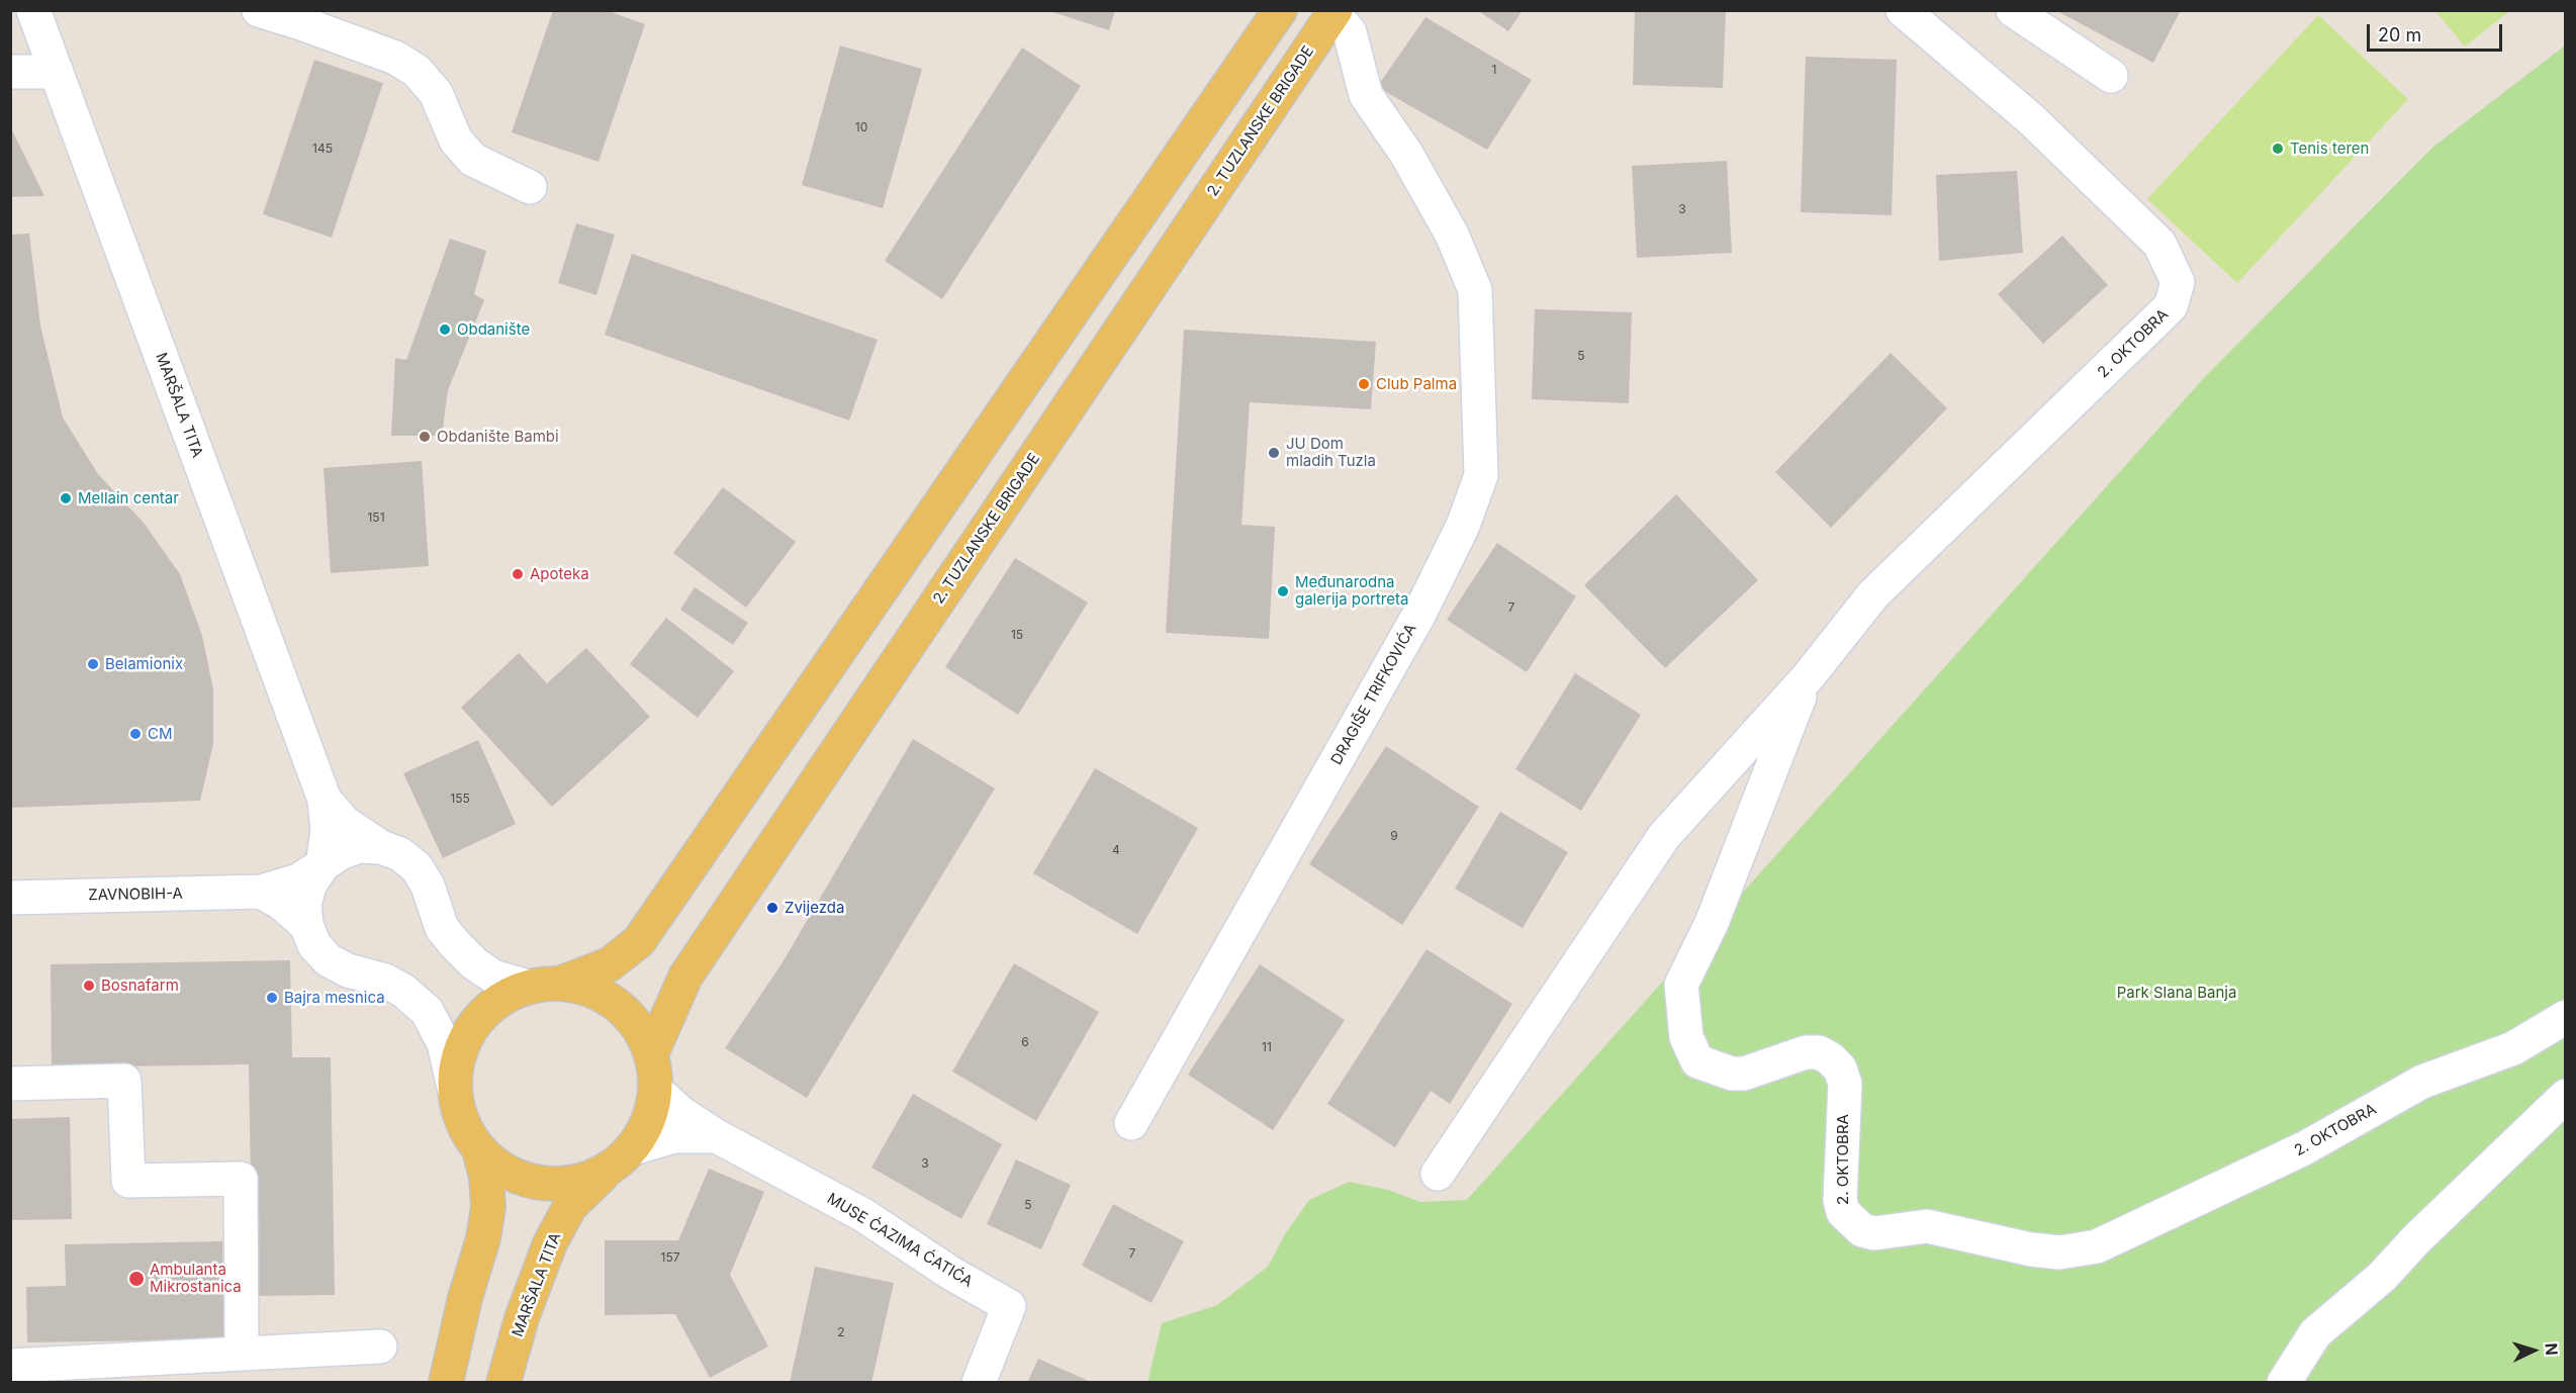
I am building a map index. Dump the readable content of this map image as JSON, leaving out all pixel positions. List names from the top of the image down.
{
  "streets": {
    "main road": ["2. TUZLANSKE BRIGADE", "MARŠALA TITA"],
    "street": [
      "2. OKTOBRA",
      "DRAGIŠE TRIFKOVIĆA",
      "ZAVNOBIH-A",
      "MUSE ĆAZIMA ĆATIĆA"
    ]
  },
  "crossings": [
    ["2. TUZLANSKE BRIGADE", "MARŠALA TITA"],
    ["2. TUZLANSKE BRIGADE", "DRAGIŠE TRIFKOVIĆA"]
  ],
  "parks": ["Park Slana Banja"],
  "places": [
    "Tenis teren",
    "Obdanište",
    "Club Palma",
    "Obdanište Bambi",
    "JU Dom mladih Tuzla",
    "Mellain centar",
    "Apoteka",
    "Međunarodna galerija portreta",
    "Belamionix",
    "CM",
    "Zvijezda",
    "Bosnafarm",
    "Bajra mesnica",
    "Ambulanta Mikrostanica"
  ],
  "house_numbers": [
    "1",
    "10",
    "145",
    "3",
    "5",
    "151",
    "7",
    "15",
    "155",
    "9",
    "4",
    "6",
    "11",
    "3",
    "5",
    "7",
    "157",
    "2"
  ],
  "scale_bar": "20 m",
  "north": "right"
}
